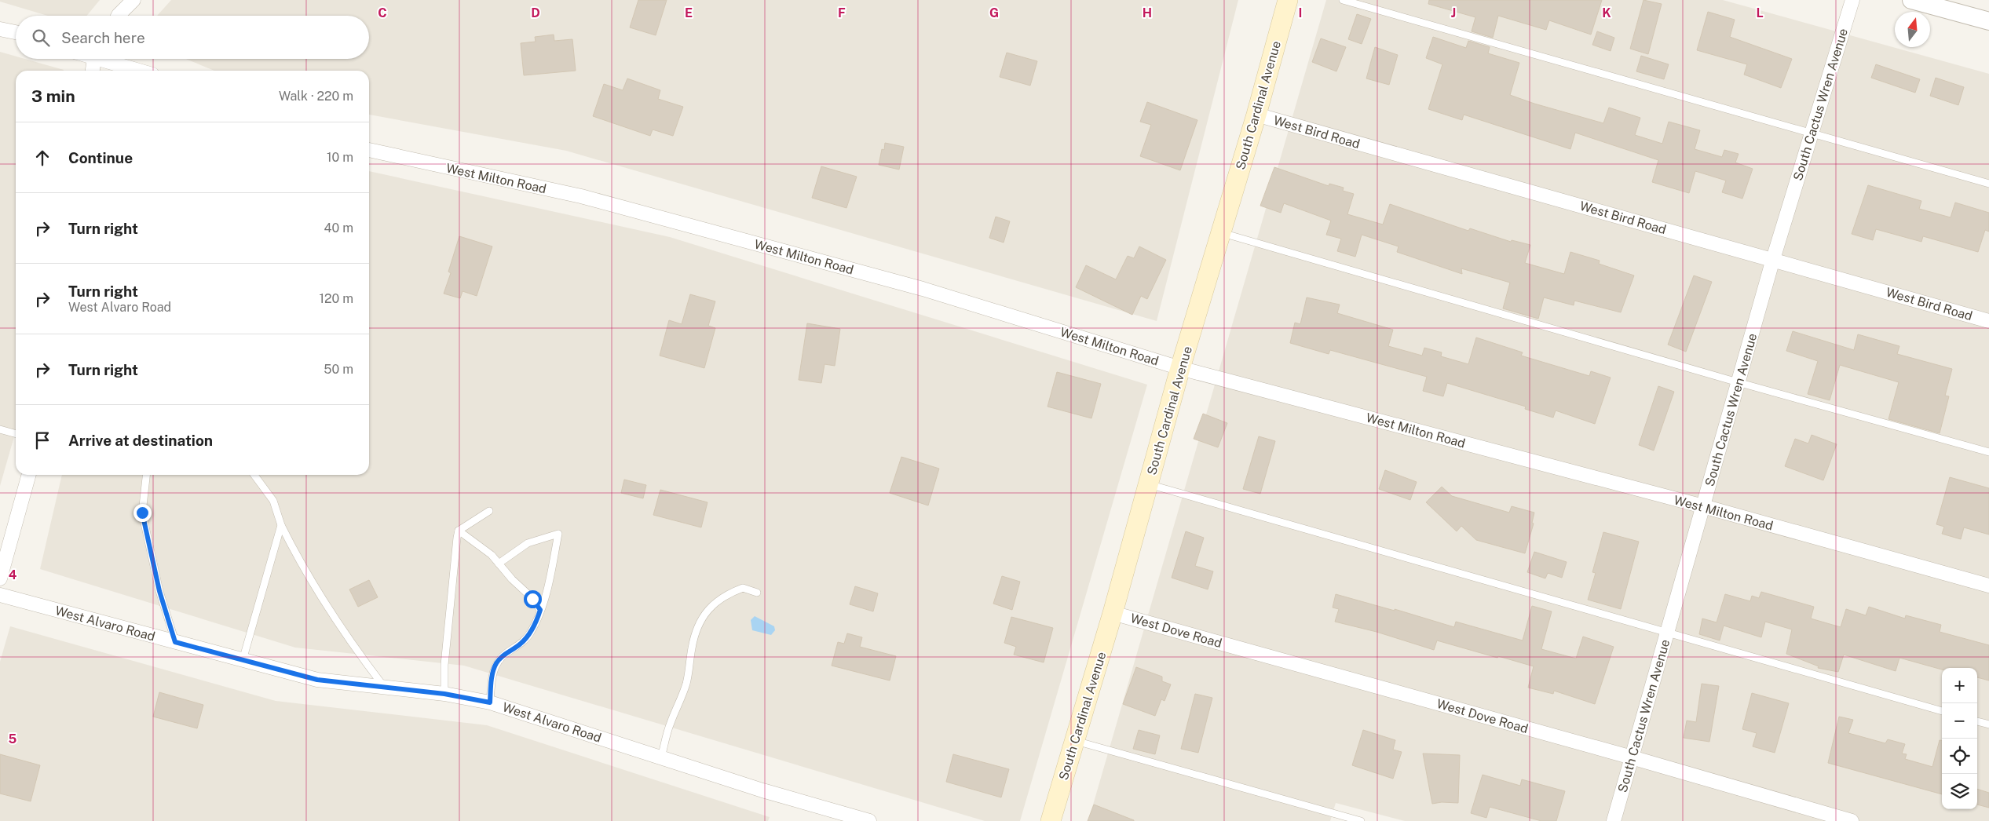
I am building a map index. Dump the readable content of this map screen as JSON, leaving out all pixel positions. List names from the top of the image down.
{
  "streets": {
    "main road": ["South Cardinal Avenue"],
    "street": [
      "South Cactus Wren Avenue",
      "West Bird Road",
      "West Milton Road",
      "West Alvaro Road",
      "West Dove Road"
    ]
  },
  "crossings": [
    ["South Cactus Wren Avenue", "West Bird Road"],
    ["South Cactus Wren Avenue", "West Milton Road"],
    ["South Cactus Wren Avenue", "West Dove Road"],
    ["South Cardinal Avenue", "West Bird Road"],
    ["South Cardinal Avenue", "West Milton Road"],
    ["South Cardinal Avenue", "West Dove Road"]
  ],
  "north": "top",
  "page": {
    "search": "Search here",
    "heading": ["3 min", "Walk · 220 m"],
    "list": [
      ["Continue", "10 m"],
      ["Turn right", "40 m"],
      ["Turn right", "West Alvaro Road", "120 m"],
      ["Turn right", "50 m"],
      "Arrive at destination"
    ],
    "map_buttons": ["+", "−"]
  },
  "grid": {
    "columns": [
      "C",
      "D",
      "E",
      "F",
      "G",
      "H",
      "I",
      "J",
      "K",
      "L"
    ],
    "rows": ["4", "5"]
  }
}
